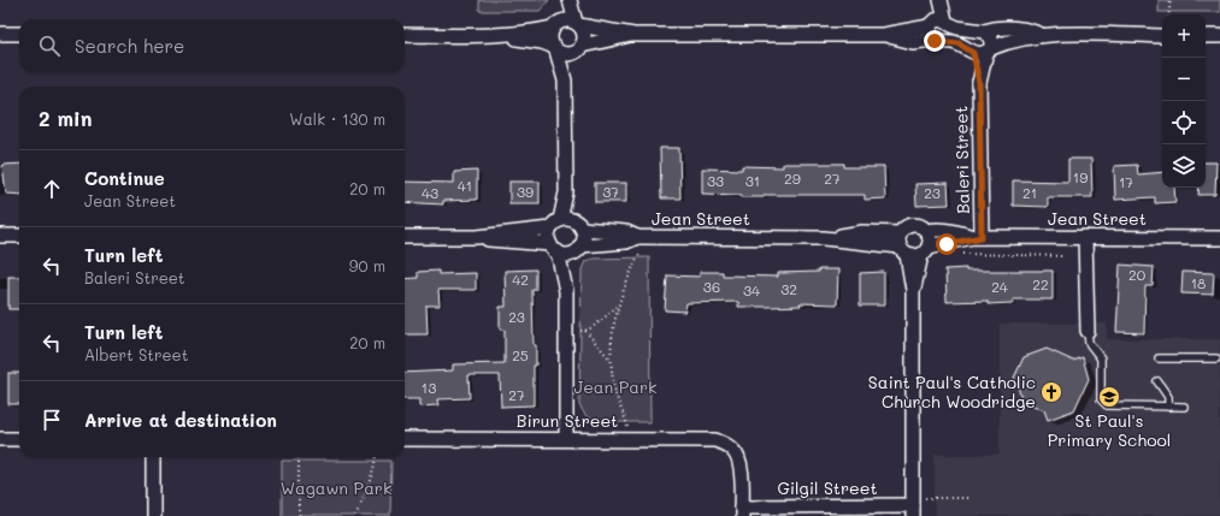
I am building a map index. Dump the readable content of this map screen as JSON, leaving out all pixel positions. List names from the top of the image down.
{
  "streets": {
    "street": [
      "Baleri Street",
      "Jean Street",
      "Birun Street",
      "Gilgil Street"
    ]
  },
  "crossings": [
    ["Baleri Street", "Jean Street"],
    ["Birun Street", "Gilgil Street"]
  ],
  "parks": ["Jean Park", "Wagawn Park"],
  "places": {
    "church": ["Saint Paul's Catholic Church Woodridge"],
    "school or university": ["St Paul's Primary School"]
  },
  "house_numbers": [
    "19",
    "29",
    "27",
    "33",
    "31",
    "17",
    "41",
    "39",
    "37",
    "43",
    "23",
    "21",
    "20",
    "42",
    "18",
    "22",
    "36",
    "24",
    "32",
    "34",
    "23",
    "25",
    "13",
    "27"
  ],
  "page": {
    "map_buttons": ["+", "−"],
    "search": "Search here",
    "heading": ["2 min", "Walk · 130 m"],
    "list": [
      ["Continue", "Jean Street", "20 m"],
      ["Turn left", "Baleri Street", "90 m"],
      ["Turn left", "Albert Street", "20 m"],
      "Arrive at destination"
    ]
  }
}
